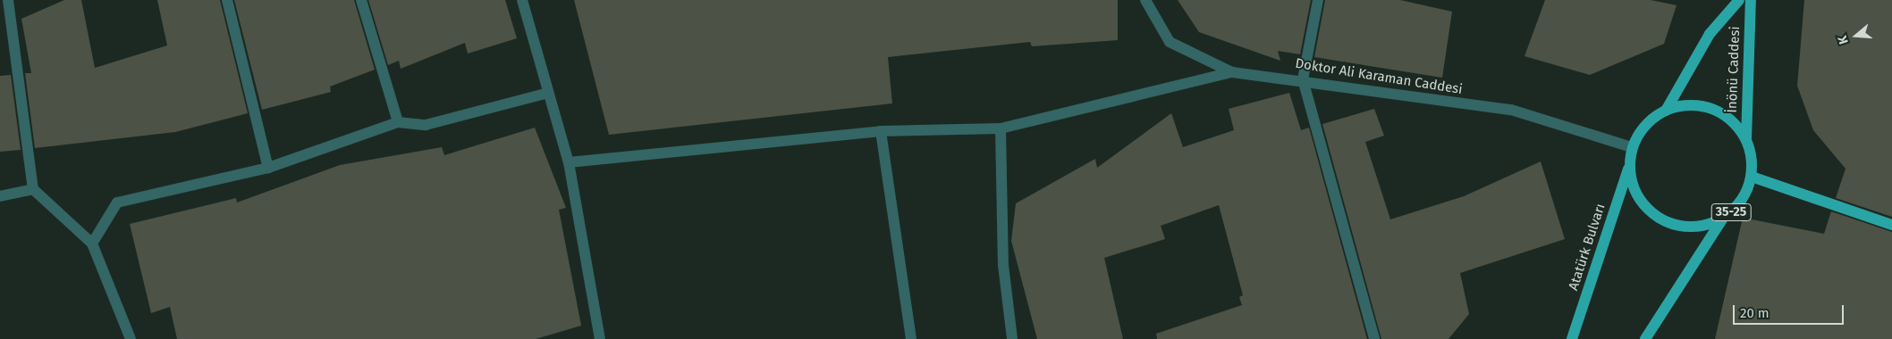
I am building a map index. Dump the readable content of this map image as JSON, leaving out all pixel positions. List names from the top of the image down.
{
  "streets": {
    "main road": ["İnönü Caddesi", "35-25", "Atatürk Bulvarı"],
    "street": ["Doktor Ali Karaman Caddesi"]
  },
  "crossings": [
    ["İnönü Caddesi", "Doktor Ali Karaman Caddesi"],
    ["İnönü Caddesi", "35-25"],
    ["İnönü Caddesi", "Atatürk Bulvarı"],
    ["Doktor Ali Karaman Caddesi", "35-25"],
    ["Doktor Ali Karaman Caddesi", "Atatürk Bulvarı"],
    ["35-25", "Atatürk Bulvarı"]
  ],
  "scale_bar": "20 m",
  "north": "left"
}
